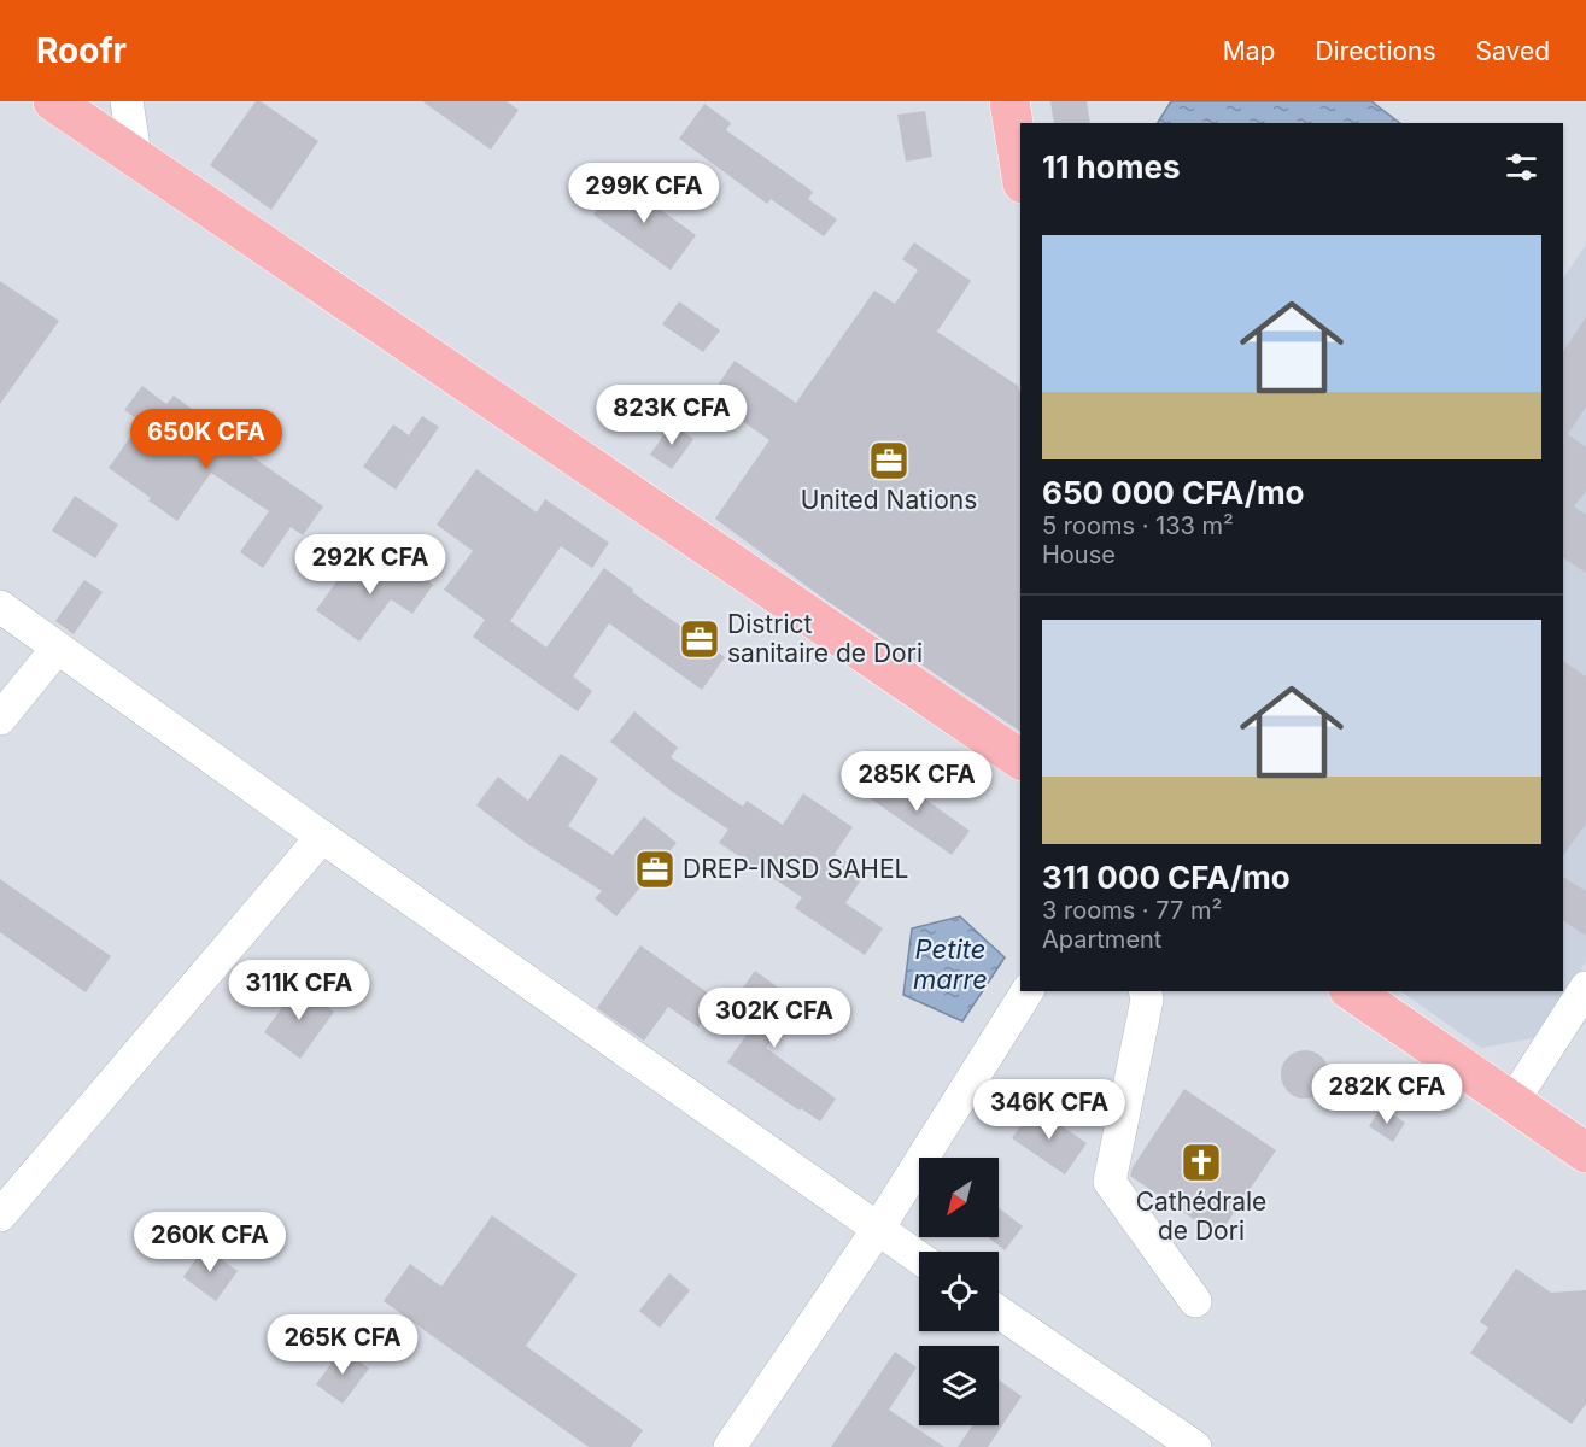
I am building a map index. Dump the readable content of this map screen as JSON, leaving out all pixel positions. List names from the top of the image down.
{
  "water": ["Petite marre"],
  "places": {
    "office": ["United Nations", "District sanitaire de Dori", "DREP-INSD SAHEL"],
    "church": ["Cathédrale de Dori"]
  },
  "north": "bottom left",
  "page": {
    "header": "Roofr",
    "nav": ["Map", "Directions", "Saved"],
    "heading": "11 homes",
    "price": [
      "299K CFA",
      "823K CFA",
      "650K CFA",
      "292K CFA",
      "285K CFA",
      "311K CFA",
      "302K CFA",
      "282K CFA",
      "346K CFA",
      "260K CFA",
      "265K CFA"
    ],
    "list": [
      {
        "name": "650 000 CFA/mo",
        "note": "5 rooms · 133 m² · House"
      },
      {
        "name": "311 000 CFA/mo",
        "note": "3 rooms · 77 m² · Apartment"
      }
    ]
  }
}
